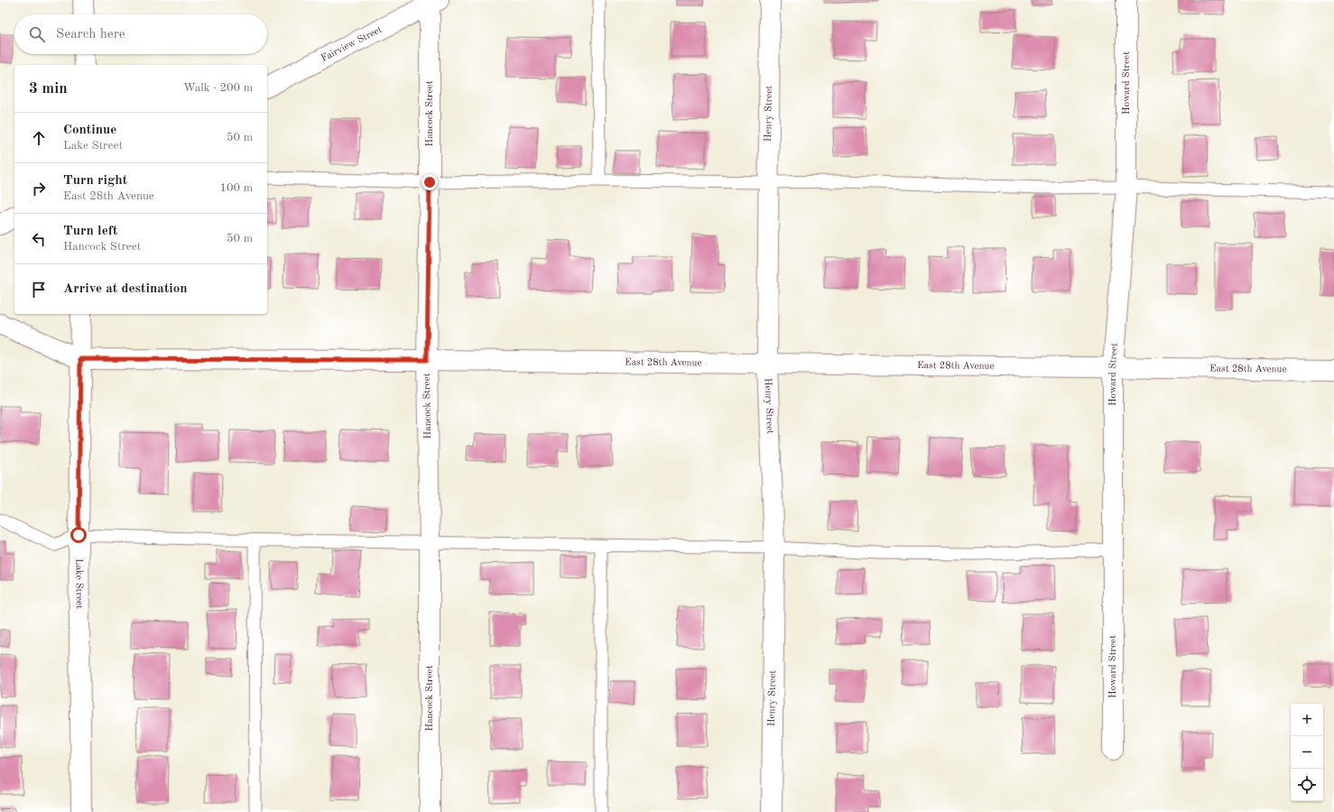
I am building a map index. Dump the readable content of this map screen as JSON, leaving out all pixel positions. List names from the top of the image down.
{
  "streets": {
    "street": [
      "Fairview Street",
      "Howard Street",
      "Hancock Street",
      "Henry Street",
      "East 28th Avenue",
      "Lake Street"
    ]
  },
  "crossings": [
    ["Fairview Street", "Hancock Street"],
    ["Howard Street", "East 28th Avenue"],
    ["Hancock Street", "East 28th Avenue"],
    ["Henry Street", "East 28th Avenue"],
    ["East 28th Avenue", "Lake Street"]
  ],
  "page": {
    "search": "Search here",
    "heading": ["3 min", "Walk · 200 m"],
    "list": [
      ["Continue", "Lake Street", "50 m"],
      ["Turn right", "East 28th Avenue", "100 m"],
      ["Turn left", "Hancock Street", "50 m"],
      "Arrive at destination"
    ],
    "map_buttons": ["+", "−"]
  }
}
